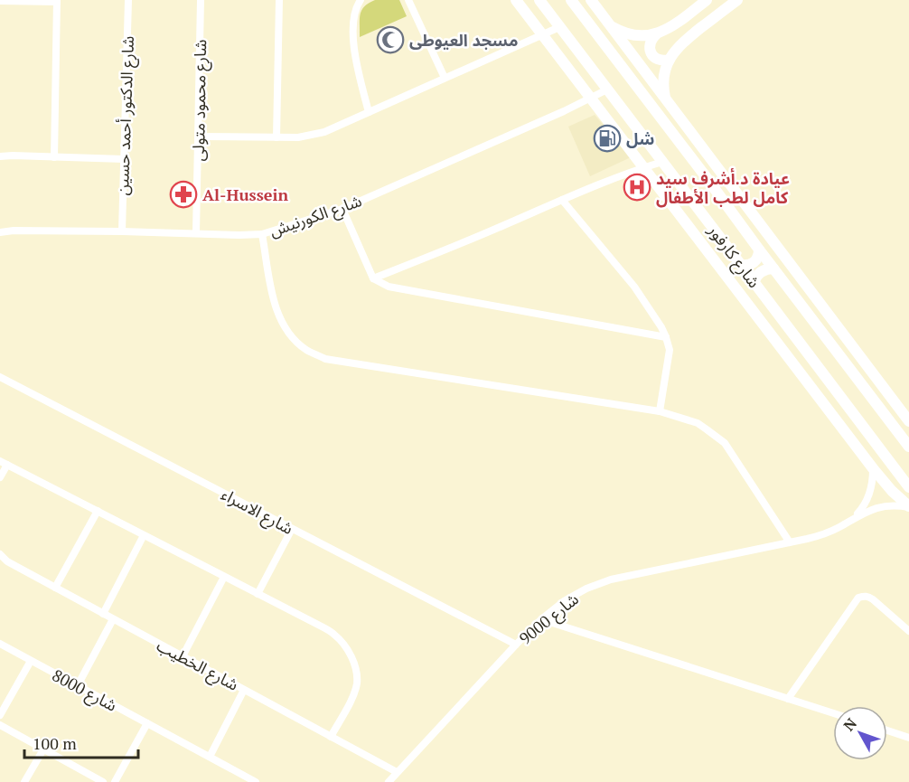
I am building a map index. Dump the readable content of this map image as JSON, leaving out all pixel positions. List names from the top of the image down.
{
  "streets": {
    "street": [
      "شارع محمود متولى",
      "شارع الدكتور أحمد حسين",
      "شارع الكورنيش",
      "شارع كارفور",
      "شارع الاسراء",
      "شارع 9000",
      "شارع الخطيب",
      "شارع 8000"
    ]
  },
  "crossings": [
    ["شارع محمود متولى", "شارع الكورنيش"],
    ["شارع الدكتور أحمد حسين", "شارع الكورنيش"],
    ["شارع الكورنيش", "شارع كارفور"],
    ["شارع الاسراء", "شارع 9000"],
    ["شارع 9000", "شارع الخطيب"]
  ],
  "places": {
    "mosque": ["مسجد العيوطى"],
    "fuel station": ["شل"],
    "hospital": ["عيادة د.أشرف سيد كامل لطب الأطفال"],
    "pharmacy": ["Al-Hussein"]
  },
  "scale_bar": "100 m",
  "north": "top left"
}
